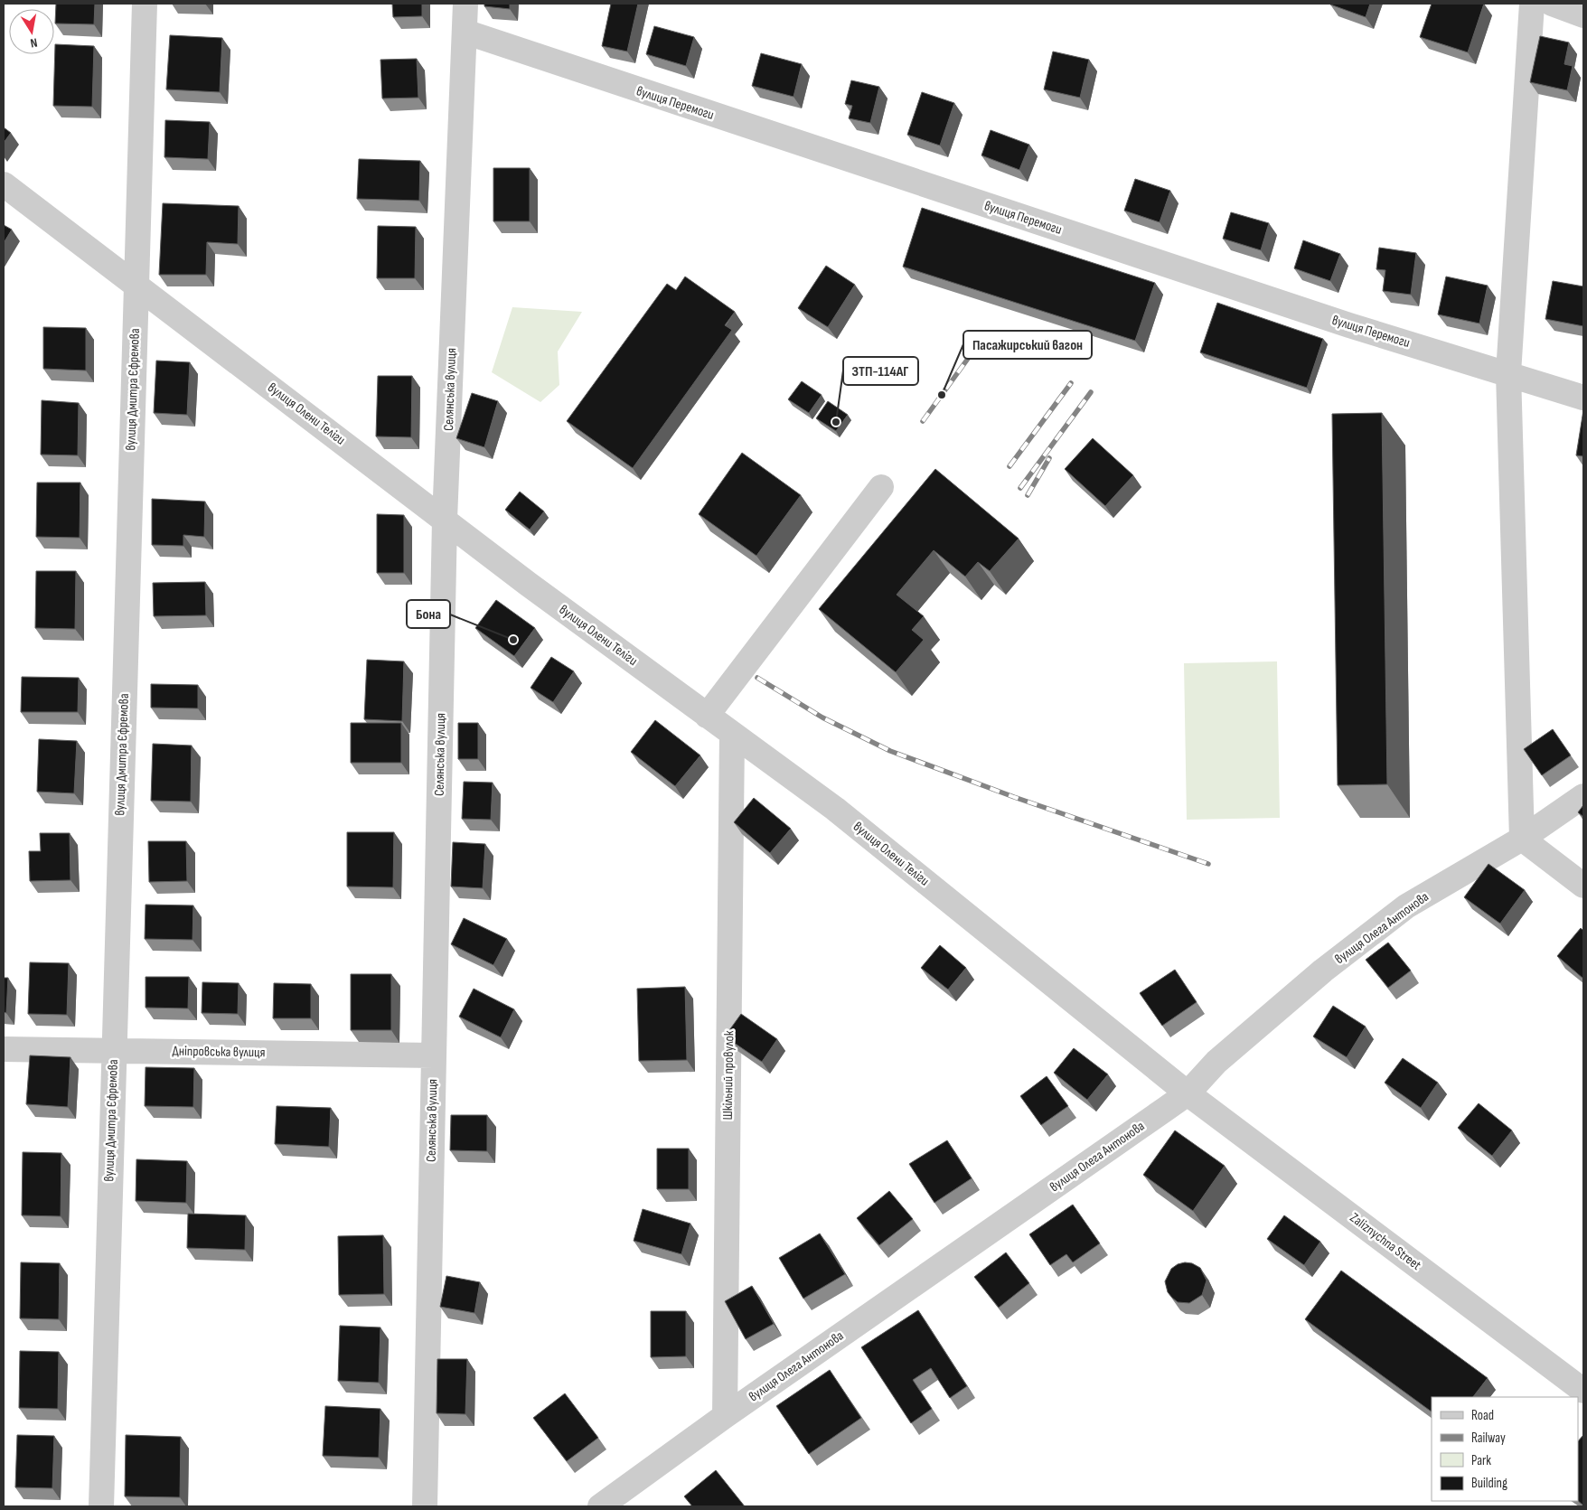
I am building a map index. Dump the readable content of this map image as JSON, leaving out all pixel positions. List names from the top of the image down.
{
  "streets": {
    "street": [
      "вулиця Перемоги",
      "вулиця Дмитра Єфремова",
      "Селянська вулиця",
      "вулиця Олени Теліги",
      "вулиця Олега Антонова",
      "Дніпровська вулиця",
      "Шкільний провулок",
      "Zaliznychna Street"
    ]
  },
  "crossings": [
    ["вулиця Перемоги", "Селянська вулиця"],
    ["вулиця Дмитра Єфремова", "вулиця Олени Теліги"],
    ["вулиця Дмитра Єфремова", "Дніпровська вулиця"],
    ["Селянська вулиця", "вулиця Олени Теліги"],
    ["Селянська вулиця", "Дніпровська вулиця"],
    ["вулиця Олени Теліги", "вулиця Олега Антонова"],
    ["вулиця Олени Теліги", "Шкільний провулок"],
    ["вулиця Олени Теліги", "Zaliznychna Street"],
    ["вулиця Олега Антонова", "Шкільний провулок"],
    ["вулиця Олега Антонова", "Zaliznychna Street"]
  ],
  "places": ["Пасажирський вагон", "ЗТП-114АГ", "Бона"],
  "legend": [
    "Road",
    "Railway",
    "Park",
    "Building"
  ],
  "north": "bottom"
}
